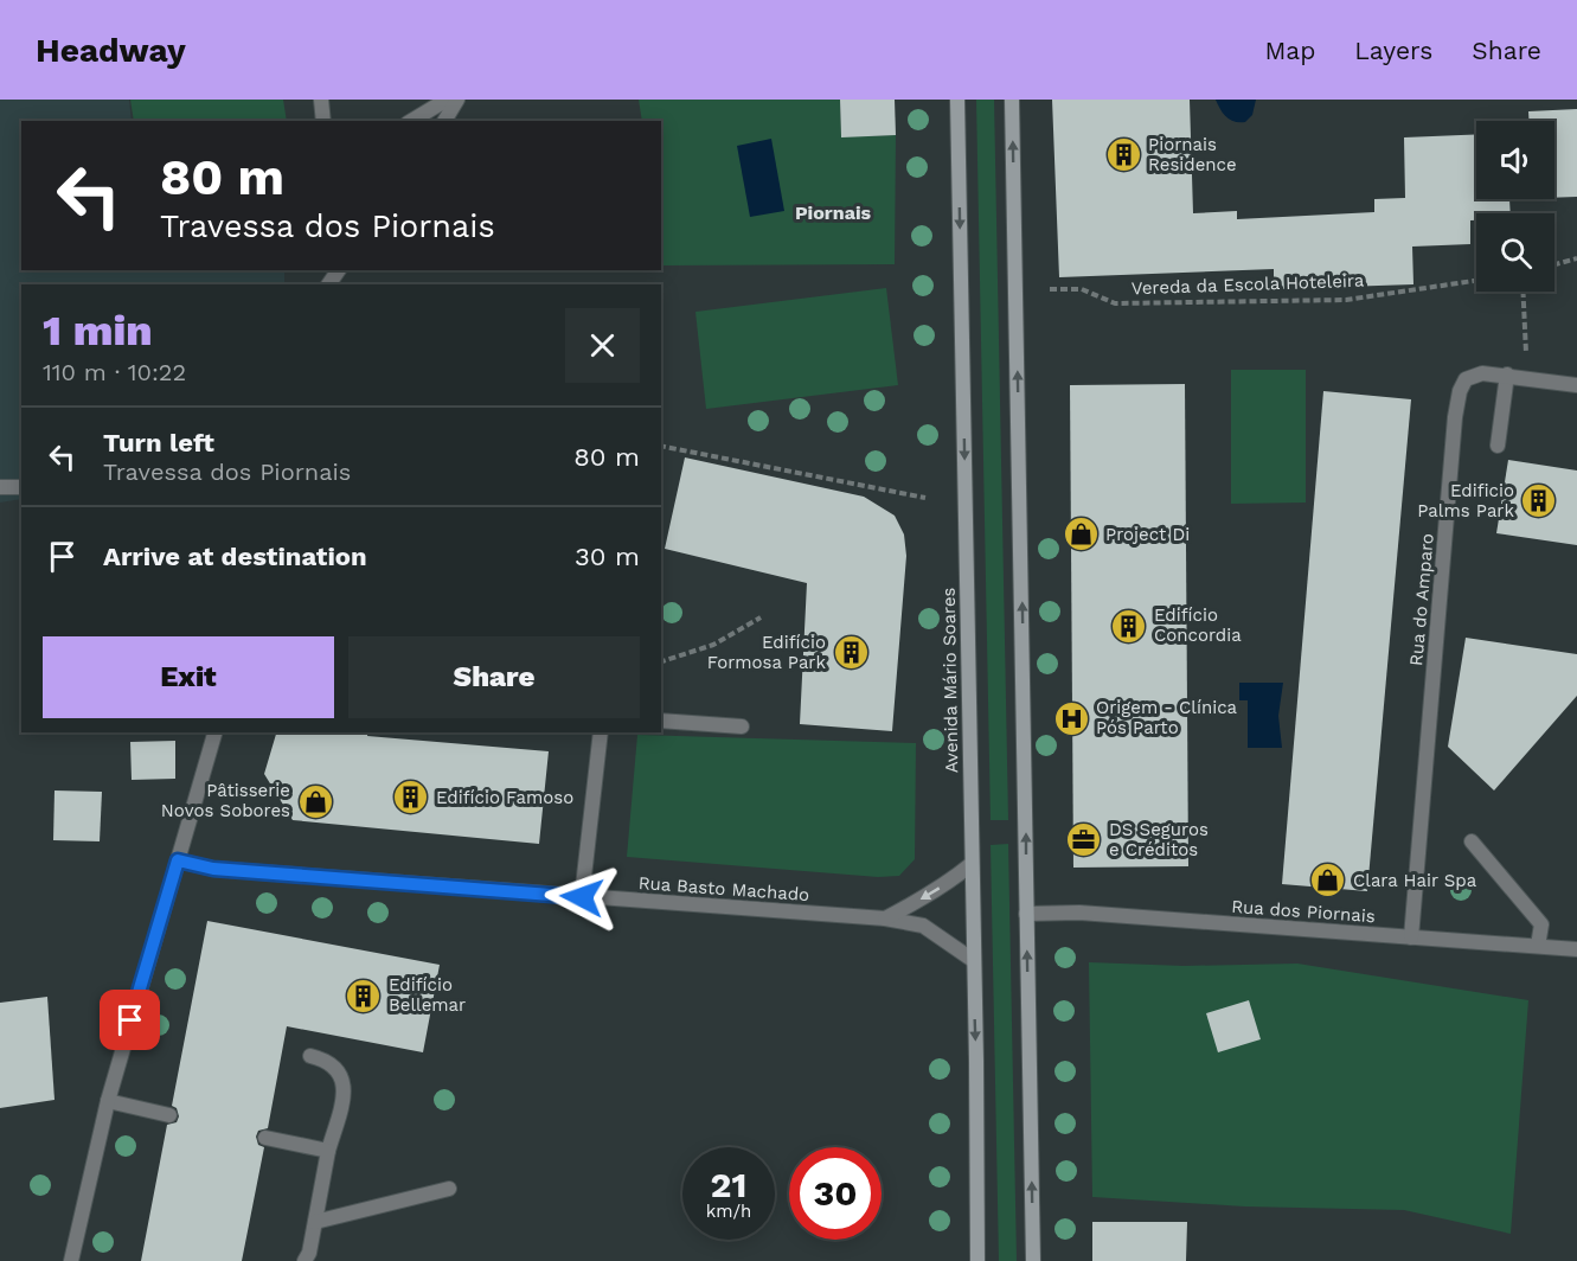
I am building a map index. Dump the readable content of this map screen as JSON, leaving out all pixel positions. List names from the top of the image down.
{
  "streets": {
    "main road": ["Avenida Mário Soares"],
    "street": ["Rua do Amparo", "Rua Basto Machado", "Rua dos Piornais"],
    "path": ["Vereda da Escola Hoteleira"]
  },
  "crossings": [
    ["Rua do Amparo", "Rua dos Piornais"],
    ["Avenida Mário Soares", "Rua Basto Machado"]
  ],
  "districts": ["Piornais"],
  "places": {
    "building": [
      "Piornais Residence",
      "Edificio Palms Park",
      "Edifício Concordia",
      "Edifício Formosa Park",
      "Edifício Famoso",
      "Edifício Bellemar"
    ],
    "shop": ["Project Di", "Pâtisserie Novos Sobores", "Clara Hair Spa"],
    "hospital": ["Origem - Clínica Pós Parto"],
    "office": ["DS Seguros e Créditos"]
  },
  "page": {
    "header": "Headway",
    "nav": ["Map", "Layers", "Share"],
    "turn": ["80 m", "Travessa dos Piornais"],
    "heading": ["1 min", "110 m · 10:22"],
    "list": [
      {
        "name": "Turn left",
        "note": "Travessa dos Piornais",
        "value": "80 m"
      },
      {
        "name": "Arrive at destination",
        "value": "30 m"
      }
    ],
    "buttons": ["Exit", "Share"],
    "speed": "21 km/h",
    "limit": "30"
  }
}
